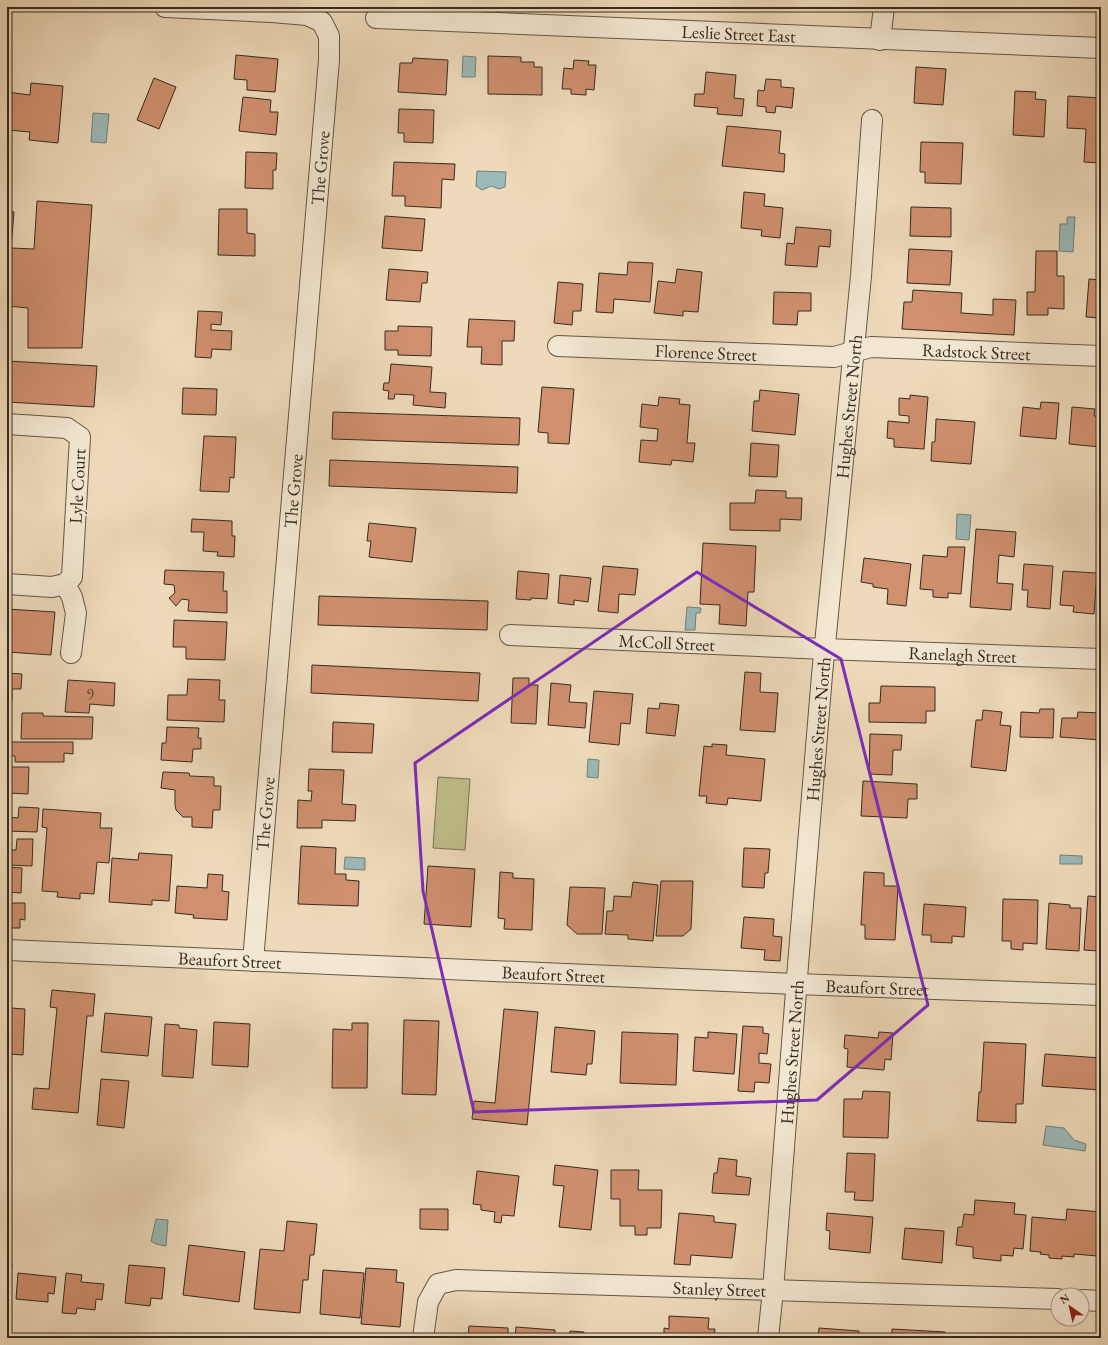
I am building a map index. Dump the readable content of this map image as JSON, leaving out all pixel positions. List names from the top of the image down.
{
  "streets": {
    "street": [
      "Leslie Street East",
      "The Grove",
      "Radstock Street",
      "Florence Street",
      "Hughes Street North",
      "Lyle Court",
      "McColl Street",
      "Ranelagh Street",
      "Beaufort Street",
      "Stanley Street"
    ]
  },
  "crossings": [
    ["The Grove", "Beaufort Street"],
    ["Radstock Street", "Florence Street"],
    ["Radstock Street", "Hughes Street North"],
    ["Florence Street", "Hughes Street North"],
    ["Hughes Street North", "McColl Street"],
    ["Hughes Street North", "Ranelagh Street"],
    ["Hughes Street North", "Beaufort Street"],
    ["Hughes Street North", "Stanley Street"],
    ["McColl Street", "Ranelagh Street"]
  ],
  "house_numbers": ["9"],
  "north": "top left"
}
